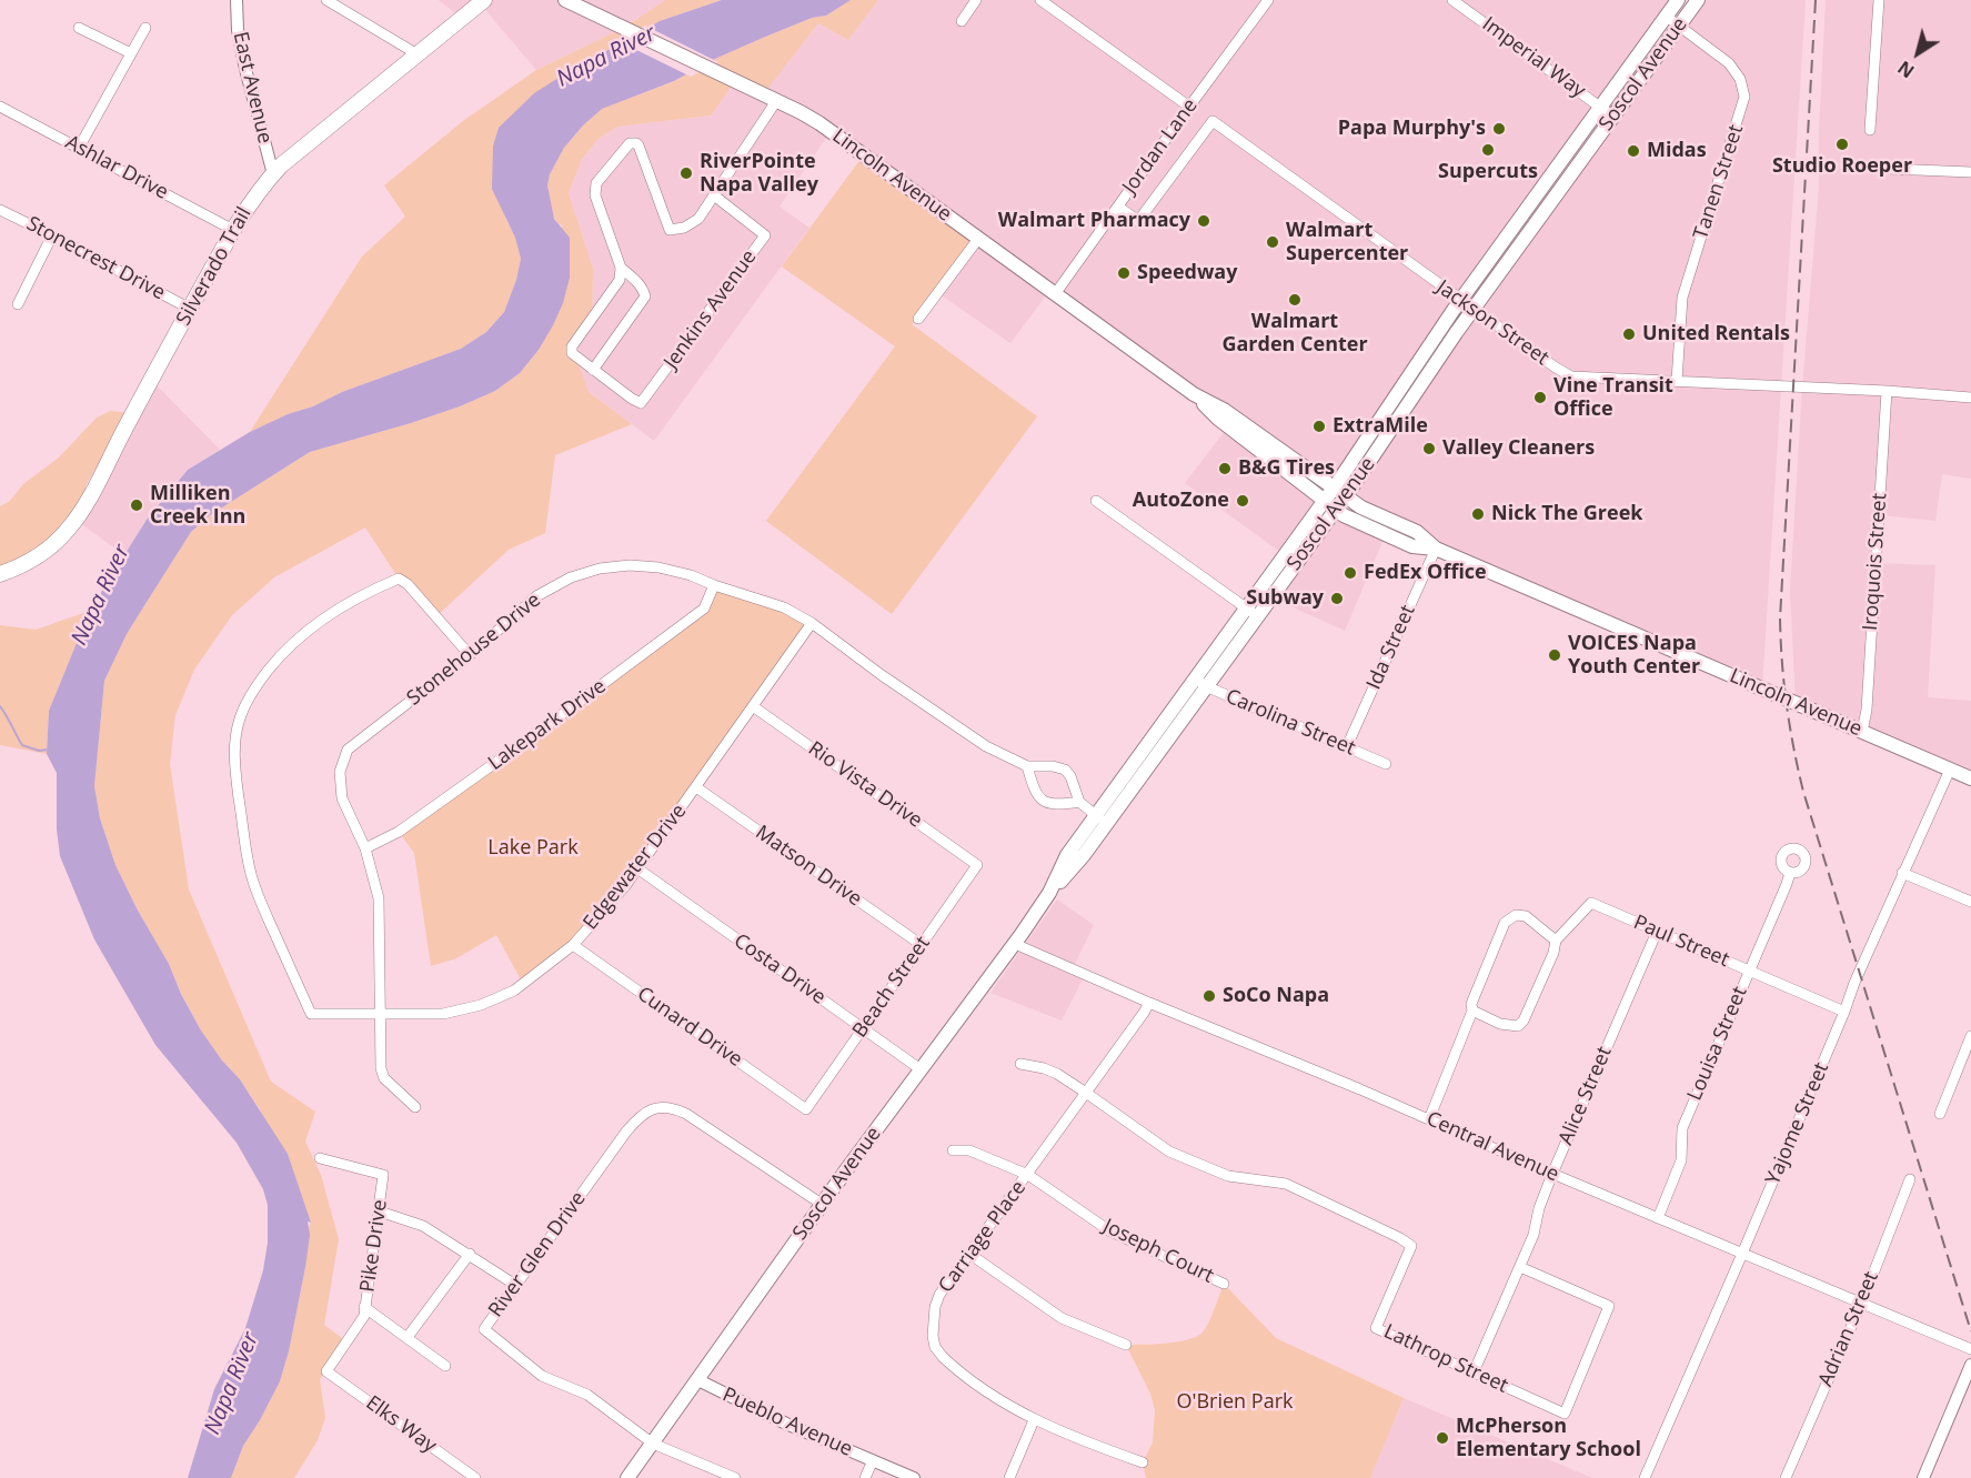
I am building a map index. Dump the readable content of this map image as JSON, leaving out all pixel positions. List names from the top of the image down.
{
  "streets": {
    "main road": ["Soscol Avenue", "Lincoln Avenue", "Silverado Trail"],
    "street": [
      "Imperial Way",
      "East Avenue",
      "Jordan Lane",
      "Ashlar Drive",
      "Tanen Street",
      "Stonecrest Drive",
      "Jenkins Avenue",
      "Jackson Street",
      "Iroquois Street",
      "Ida Street",
      "Stonehouse Drive",
      "Carolina Street",
      "Lakepark Drive",
      "Rio Vista Drive",
      "Matson Drive",
      "Edgewater Drive",
      "Paul Street",
      "Costa Drive",
      "Beach Street",
      "Cunard Drive",
      "Louisa Street",
      "Alice Street",
      "Yajome Street",
      "Central Avenue",
      "Carriage Place",
      "Pike Drive",
      "Joseph Court",
      "River Glen Drive",
      "Adrian Street",
      "Lathrop Street",
      "Pueblo Avenue",
      "Elks Way"
    ]
  },
  "crossings": [
    ["Imperial Way", "Soscol Avenue"],
    ["Soscol Avenue", "Lincoln Avenue"],
    ["Soscol Avenue", "Tanen Street"],
    ["Soscol Avenue", "Jackson Street"],
    ["Soscol Avenue", "Carolina Street"],
    ["Soscol Avenue", "Costa Drive"],
    ["Soscol Avenue", "Central Avenue"],
    ["Soscol Avenue", "River Glen Drive"],
    ["Soscol Avenue", "Pueblo Avenue"],
    ["East Avenue", "Silverado Trail"],
    ["Jordan Lane", "Lincoln Avenue"],
    ["Jordan Lane", "Jackson Street"],
    ["Ashlar Drive", "Silverado Trail"],
    ["Lincoln Avenue", "Iroquois Street"],
    ["Lincoln Avenue", "Ida Street"],
    ["Lincoln Avenue", "Yajome Street"],
    ["Tanen Street", "Jackson Street"],
    ["Stonecrest Drive", "Silverado Trail"],
    ["Jackson Street", "Iroquois Street"],
    ["Ida Street", "Carolina Street"],
    ["Stonehouse Drive", "Lakepark Drive"],
    ["Stonehouse Drive", "Edgewater Drive"],
    ["Rio Vista Drive", "Edgewater Drive"],
    ["Rio Vista Drive", "Beach Street"],
    ["Matson Drive", "Edgewater Drive"],
    ["Matson Drive", "Beach Street"],
    ["Edgewater Drive", "Costa Drive"],
    ["Edgewater Drive", "Cunard Drive"],
    ["Paul Street", "Louisa Street"],
    ["Paul Street", "Alice Street"],
    ["Paul Street", "Yajome Street"],
    ["Costa Drive", "Beach Street"],
    ["Beach Street", "Cunard Drive"],
    ["Louisa Street", "Central Avenue"],
    ["Alice Street", "Central Avenue"],
    ["Alice Street", "Lathrop Street"],
    ["Yajome Street", "Central Avenue"],
    ["Central Avenue", "Carriage Place"],
    ["Central Avenue", "Adrian Street"],
    ["Carriage Place", "Joseph Court"],
    ["Carriage Place", "Lathrop Street"],
    ["Pike Drive", "Elks Way"]
  ],
  "water": ["Napa River"],
  "parks": ["Lake Park", "O'Brien Park"],
  "places": [
    "Papa Murphy's",
    "Studio Roeper",
    "Supercuts",
    "Midas",
    "RiverPointe Napa Valley",
    "Walmart Pharmacy",
    "Walmart Supercenter",
    "Speedway",
    "Walmart Garden Center",
    "United Rentals",
    "Vine Transit Office",
    "ExtraMile",
    "Valley Cleaners",
    "B&G Tires",
    "AutoZone",
    "Milliken Creek Inn",
    "Nick The Greek",
    "FedEx Office",
    "Subway",
    "VOICES Napa Youth Center",
    "SoCo Napa",
    "McPherson Elementary School"
  ],
  "north": "bottom left"
}
